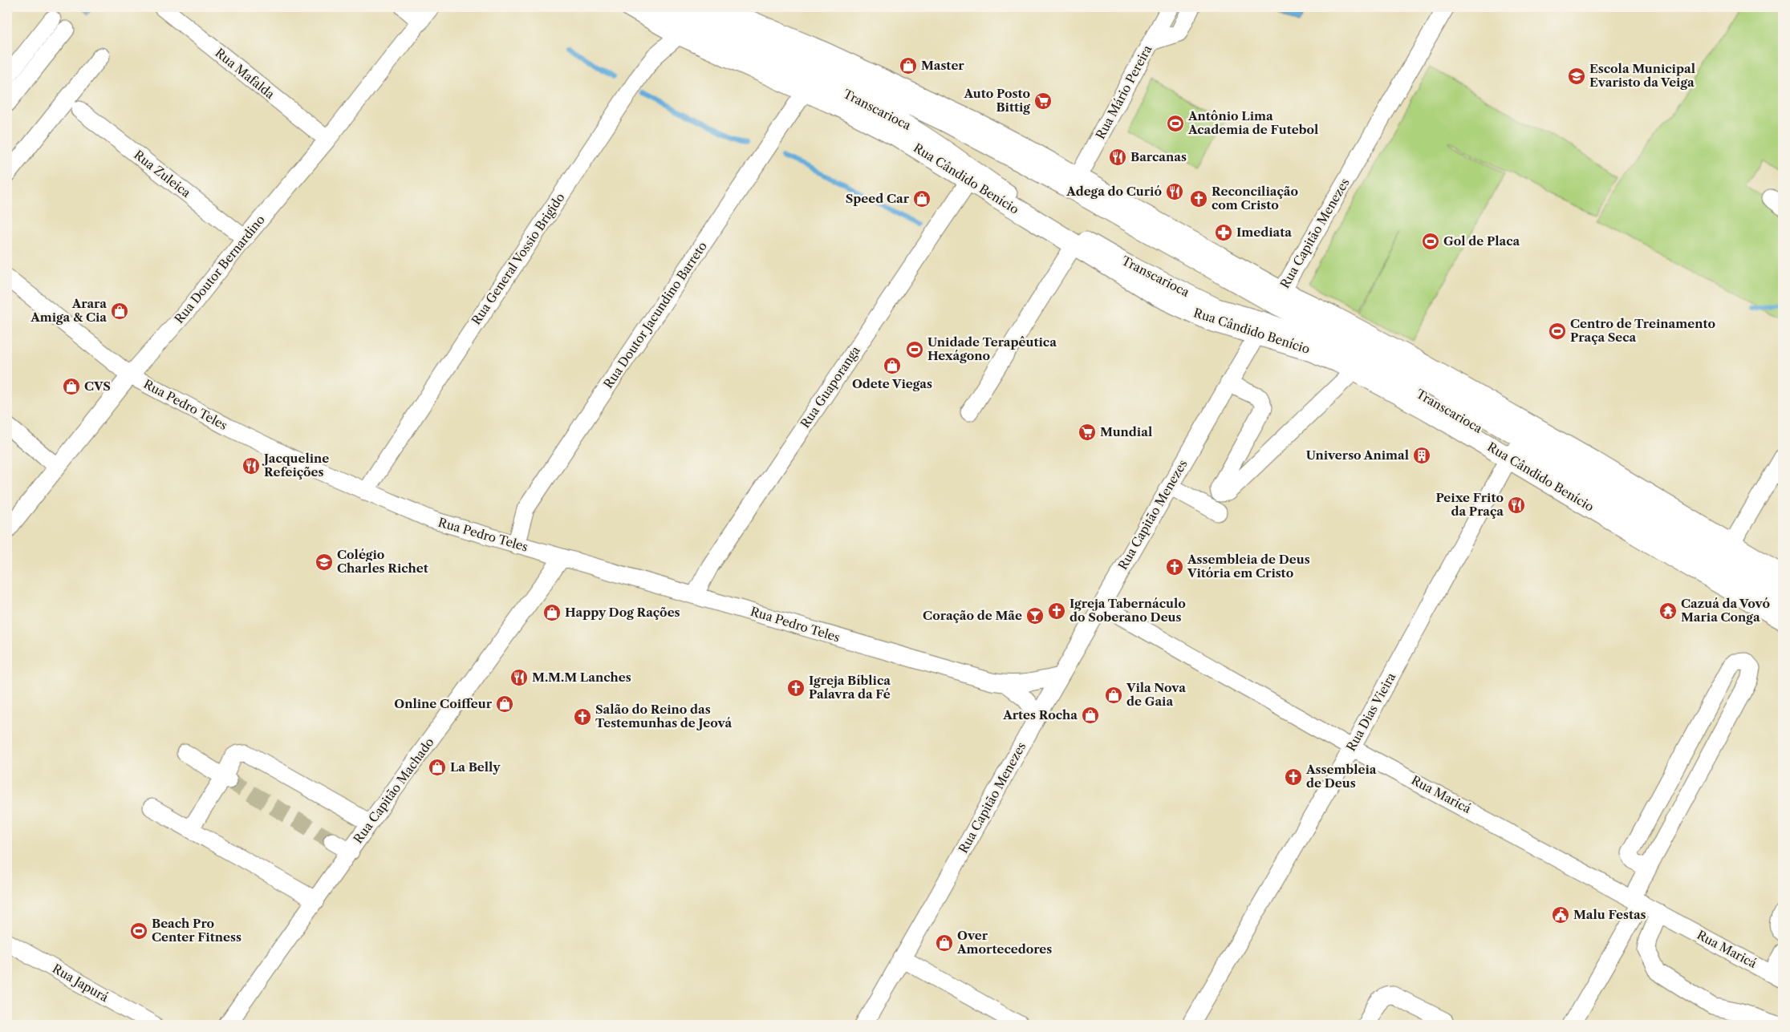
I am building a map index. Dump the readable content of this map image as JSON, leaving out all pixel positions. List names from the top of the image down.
{
  "streets": {
    "main road": ["Rua Cândido Benício"],
    "street": [
      "Rua Mafalda",
      "Rua Mário Pereira",
      "Transcarioca",
      "Rua Zuleica",
      "Rua Capitão Menezes",
      "Rua General Vossio Brigido",
      "Rua Doutor Bernardino",
      "Rua Doutor Jacundino Barreto",
      "Rua Guaporanga",
      "Rua Pedro Teles",
      "Rua Dias Vieira",
      "Rua Capitão Machado",
      "Rua Maricá",
      "Rua Japurá"
    ]
  },
  "crossings": [
    ["Rua Mafalda", "Rua Doutor Bernardino"],
    ["Transcarioca", "Rua Cândido Benício"],
    ["Transcarioca", "Rua Capitão Menezes"],
    ["Rua Zuleica", "Rua Doutor Bernardino"],
    ["Rua Cândido Benício", "Rua Capitão Menezes"],
    ["Rua Cândido Benício", "Rua General Vossio Brigido"],
    ["Rua Cândido Benício", "Rua Doutor Jacundino Barreto"],
    ["Rua Cândido Benício", "Rua Guaporanga"],
    ["Rua Cândido Benício", "Rua Dias Vieira"],
    ["Rua Capitão Menezes", "Rua Pedro Teles"],
    ["Rua Capitão Menezes", "Rua Maricá"],
    ["Rua General Vossio Brigido", "Rua Pedro Teles"],
    ["Rua Doutor Bernardino", "Rua Pedro Teles"],
    ["Rua Doutor Jacundino Barreto", "Rua Pedro Teles"],
    ["Rua Guaporanga", "Rua Pedro Teles"],
    ["Rua Pedro Teles", "Rua Capitão Machado"],
    ["Rua Dias Vieira", "Rua Maricá"]
  ],
  "places": {
    "shop": [
      "Master",
      "Speed Car",
      "Arara Amiga & Cia",
      "Odete Viegas",
      "CVS",
      "Happy Dog Rações",
      "Vila Nova de Gaia",
      "Online Coiffeur",
      "Artes Rocha",
      "La Belly",
      "Over Amortecedores"
    ],
    "school or university": ["Escola Municipal Evaristo da Veiga", "Colégio Charles Richet"],
    "supermarket": ["Auto Posto Bittig", "Mundial"],
    "sports": [
      "Antônio Lima Academia de Futebol",
      "Gol de Placa",
      "Centro de Treinamento Praça Seca",
      "Unidade Terapêutica Hexágono",
      "Beach Pro Center Fitness"
    ],
    "restaurant": [
      "Barcanas",
      "Adega do Curió",
      "Jacqueline Refeições",
      "Peixe Frito da Praça",
      "M.M.M Lanches"
    ],
    "church": [
      "Reconciliação com Cristo",
      "Assembleia de Deus Vitória em Cristo",
      "Igreja Tabernáculo do Soberano Deus",
      "Igreja Bíblica Palavra da Fé",
      "Salão do Reino das Testemunhas de Jeová",
      "Assembleia de Deus"
    ],
    "pharmacy": ["Imediata"],
    "building": ["Universo Animal"],
    "temple": ["Cazuá da Vovó Maria Conga"],
    "bar": ["Coração de Mãe"],
    "public building": ["Malu Festas"]
  }
}
